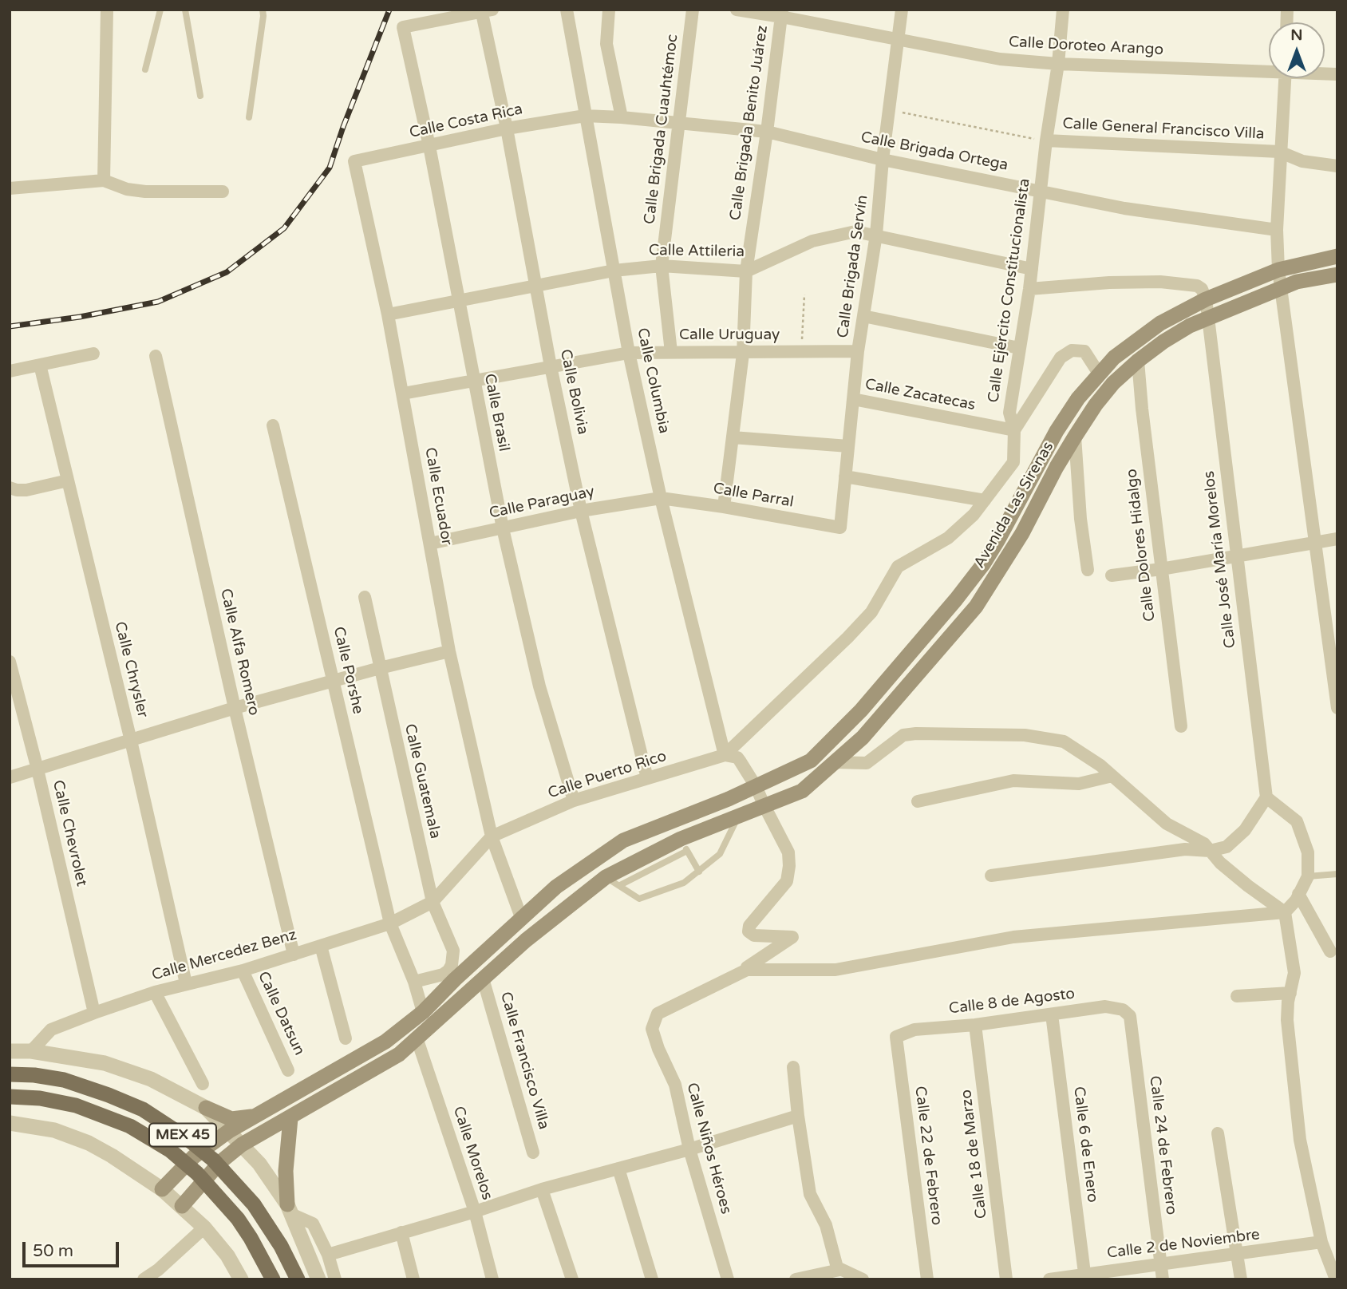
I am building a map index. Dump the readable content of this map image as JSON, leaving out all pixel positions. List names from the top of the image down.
{
  "streets": {
    "main road": ["Avenida Las Sirenas", "MEX 45"],
    "street": [
      "Calle Doroteo Arango",
      "Calle Costa Rica",
      "Calle Brigada Benito Juárez",
      "Calle Brigada Cuauhtémoc",
      "Calle General Francisco Villa",
      "Calle Brigada Ortega",
      "Calle Attileria",
      "Calle Brigada Servín",
      "Calle Ejército Constitucionalista",
      "Calle Uruguay",
      "Calle Columbia",
      "Calle Bolivia",
      "Calle Zacatecas",
      "Calle Brasil",
      "Calle Parral",
      "Calle Ecuador",
      "Calle Paraguay",
      "Calle Dolores Hidalgo",
      "Calle José María Morelos",
      "Calle Alfa Romero",
      "Calle Chrysler",
      "Calle Porshe",
      "Calle Puerto Rico",
      "Calle Guatemala",
      "Calle Chevrolet",
      "Calle Mercedez Benz",
      "Calle 8 de Agosto",
      "Calle Datsun",
      "Calle Francisco Villa",
      "Calle 6 de Enero",
      "Calle 24 de Febrero",
      "Calle Niños Héroes",
      "Calle Morelos",
      "Calle 18 de Marzo",
      "Calle 22 de Febrero",
      "Calle 2 de Noviembre"
    ]
  },
  "crossings": [
    ["Calle Doroteo Arango", "Calle Brigada Benito Juárez"],
    ["Calle Doroteo Arango", "Calle Brigada Servín"],
    ["Calle Doroteo Arango", "Calle Ejército Constitucionalista"],
    ["Calle Costa Rica", "Calle Brigada Ortega"],
    ["Calle Costa Rica", "Calle Columbia"],
    ["Calle Costa Rica", "Calle Bolivia"],
    ["Calle Costa Rica", "Calle Brasil"],
    ["Calle Costa Rica", "Calle Ecuador"],
    ["Calle Brigada Benito Juárez", "Calle Brigada Ortega"],
    ["Calle Brigada Benito Juárez", "Calle Attileria"],
    ["Calle Brigada Benito Juárez", "Calle Uruguay"],
    ["Calle Brigada Benito Juárez", "Calle Parral"],
    ["Calle Brigada Cuauhtémoc", "Calle Brigada Ortega"],
    ["Calle Brigada Cuauhtémoc", "Calle Attileria"],
    ["Calle Brigada Cuauhtémoc", "Calle Uruguay"],
    ["Calle General Francisco Villa", "Calle Ejército Constitucionalista"],
    ["Calle Brigada Ortega", "Calle Brigada Servín"],
    ["Calle Brigada Ortega", "Calle Ejército Constitucionalista"],
    ["Calle Brigada Ortega", "Calle Columbia"],
    ["Calle Attileria", "Calle Brigada Servín"],
    ["Calle Attileria", "Calle Ejército Constitucionalista"],
    ["Calle Attileria", "Calle Columbia"],
    ["Calle Attileria", "Calle Bolivia"],
    ["Calle Attileria", "Calle Brasil"],
    ["Calle Attileria", "Calle Ecuador"],
    ["Calle Brigada Servín", "Calle Uruguay"],
    ["Calle Brigada Servín", "Calle Zacatecas"],
    ["Calle Brigada Servín", "Calle Parral"],
    ["Calle Ejército Constitucionalista", "Calle Columbia"],
    ["Calle Ejército Constitucionalista", "Calle Zacatecas"],
    ["Calle Ejército Constitucionalista", "Calle Puerto Rico"],
    ["Calle Uruguay", "Calle Columbia"],
    ["Calle Uruguay", "Calle Bolivia"],
    ["Calle Uruguay", "Calle Brasil"],
    ["Calle Uruguay", "Calle Ecuador"],
    ["Calle Columbia", "Calle Parral"],
    ["Calle Columbia", "Calle Paraguay"],
    ["Calle Columbia", "Calle Puerto Rico"],
    ["Calle Bolivia", "Calle Brasil"],
    ["Calle Bolivia", "Calle Paraguay"],
    ["Calle Bolivia", "Calle Puerto Rico"],
    ["Calle Brasil", "Calle Paraguay"],
    ["Calle Brasil", "Calle Puerto Rico"],
    ["Calle Parral", "Calle Paraguay"],
    ["Calle Ecuador", "Calle Paraguay"],
    ["Calle Ecuador", "Avenida Las Sirenas"],
    ["Calle Ecuador", "Calle Puerto Rico"],
    ["Avenida Las Sirenas", "Calle Dolores Hidalgo"],
    ["Avenida Las Sirenas", "Calle José María Morelos"],
    ["Avenida Las Sirenas", "Calle Porshe"],
    ["Avenida Las Sirenas", "Calle Guatemala"],
    ["Avenida Las Sirenas", "Calle Francisco Villa"],
    ["Avenida Las Sirenas", "Calle Morelos"],
    ["Calle Alfa Romero", "Calle Mercedez Benz"],
    ["Calle Chrysler", "Calle Mercedez Benz"],
    ["Calle Porshe", "Calle Mercedez Benz"],
    ["Calle Puerto Rico", "Calle Guatemala"],
    ["Calle Puerto Rico", "Calle Mercedez Benz"],
    ["Calle Guatemala", "Calle Mercedez Benz"],
    ["Calle Chevrolet", "Calle Mercedez Benz"],
    ["Calle Mercedez Benz", "Calle Datsun"],
    ["Calle 8 de Agosto", "Calle 6 de Enero"],
    ["Calle 8 de Agosto", "Calle 24 de Febrero"],
    ["Calle 8 de Agosto", "Calle 18 de Marzo"],
    ["Calle 8 de Agosto", "Calle 22 de Febrero"],
    ["Calle 6 de Enero", "Calle 2 de Noviembre"],
    ["Calle 24 de Febrero", "Calle 2 de Noviembre"]
  ],
  "scale_bar": "50 m",
  "north": "top"
}
